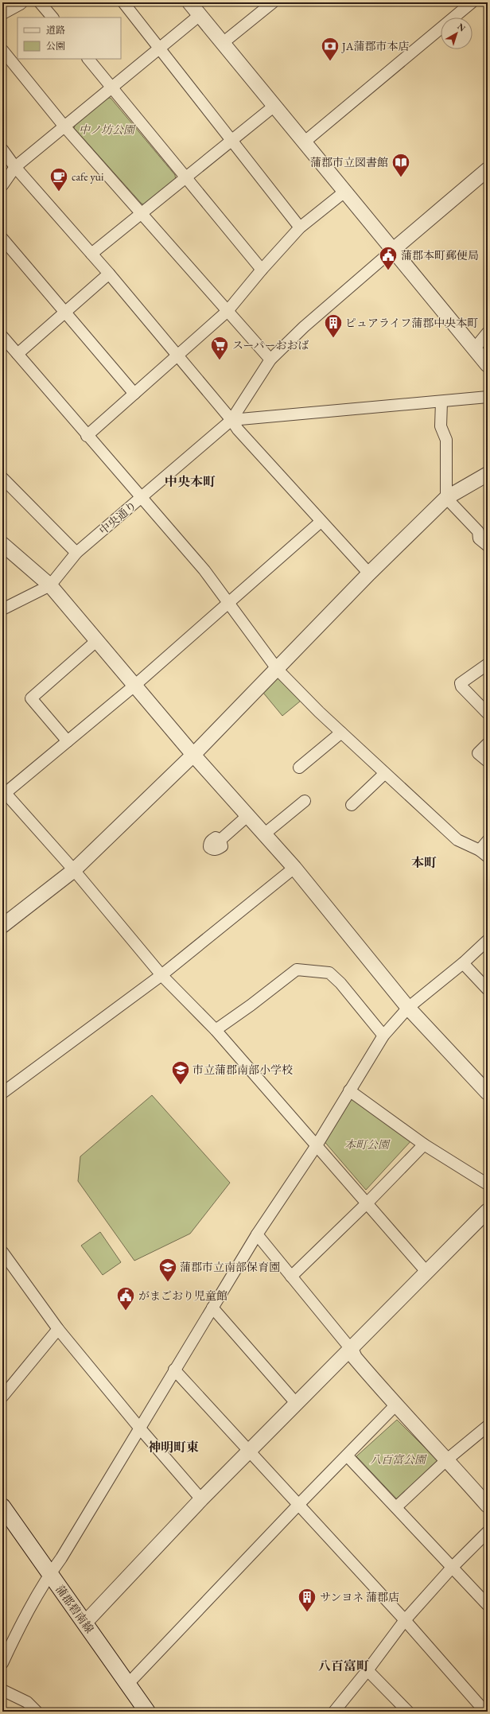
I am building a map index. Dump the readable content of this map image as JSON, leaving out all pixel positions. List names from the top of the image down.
{
  "streets": {
    "main road": ["蒲郡碧南線"],
    "street": ["中央通り"]
  },
  "districts": [
    "中央本町",
    "本町",
    "神明町東",
    "八百富町"
  ],
  "parks": ["中ノ坊公園", "本町公園", "八百富公園"],
  "places": {
    "bank": ["JA蒲郡市本店"],
    "library": ["蒲郡市立図書館"],
    "cafe": ["cafe yui"],
    "public building": ["蒲郡本町郵便局", "がまごおり児童館"],
    "building": ["ピュアライフ蒲郡中央本町", "サンヨネ 蒲郡店"],
    "supermarket": ["スーパーおおば"],
    "school or university": ["市立蒲郡南部小学校", "蒲郡市立南部保育園"]
  },
  "legend": ["道路", "公園"],
  "north": "top right"
}
